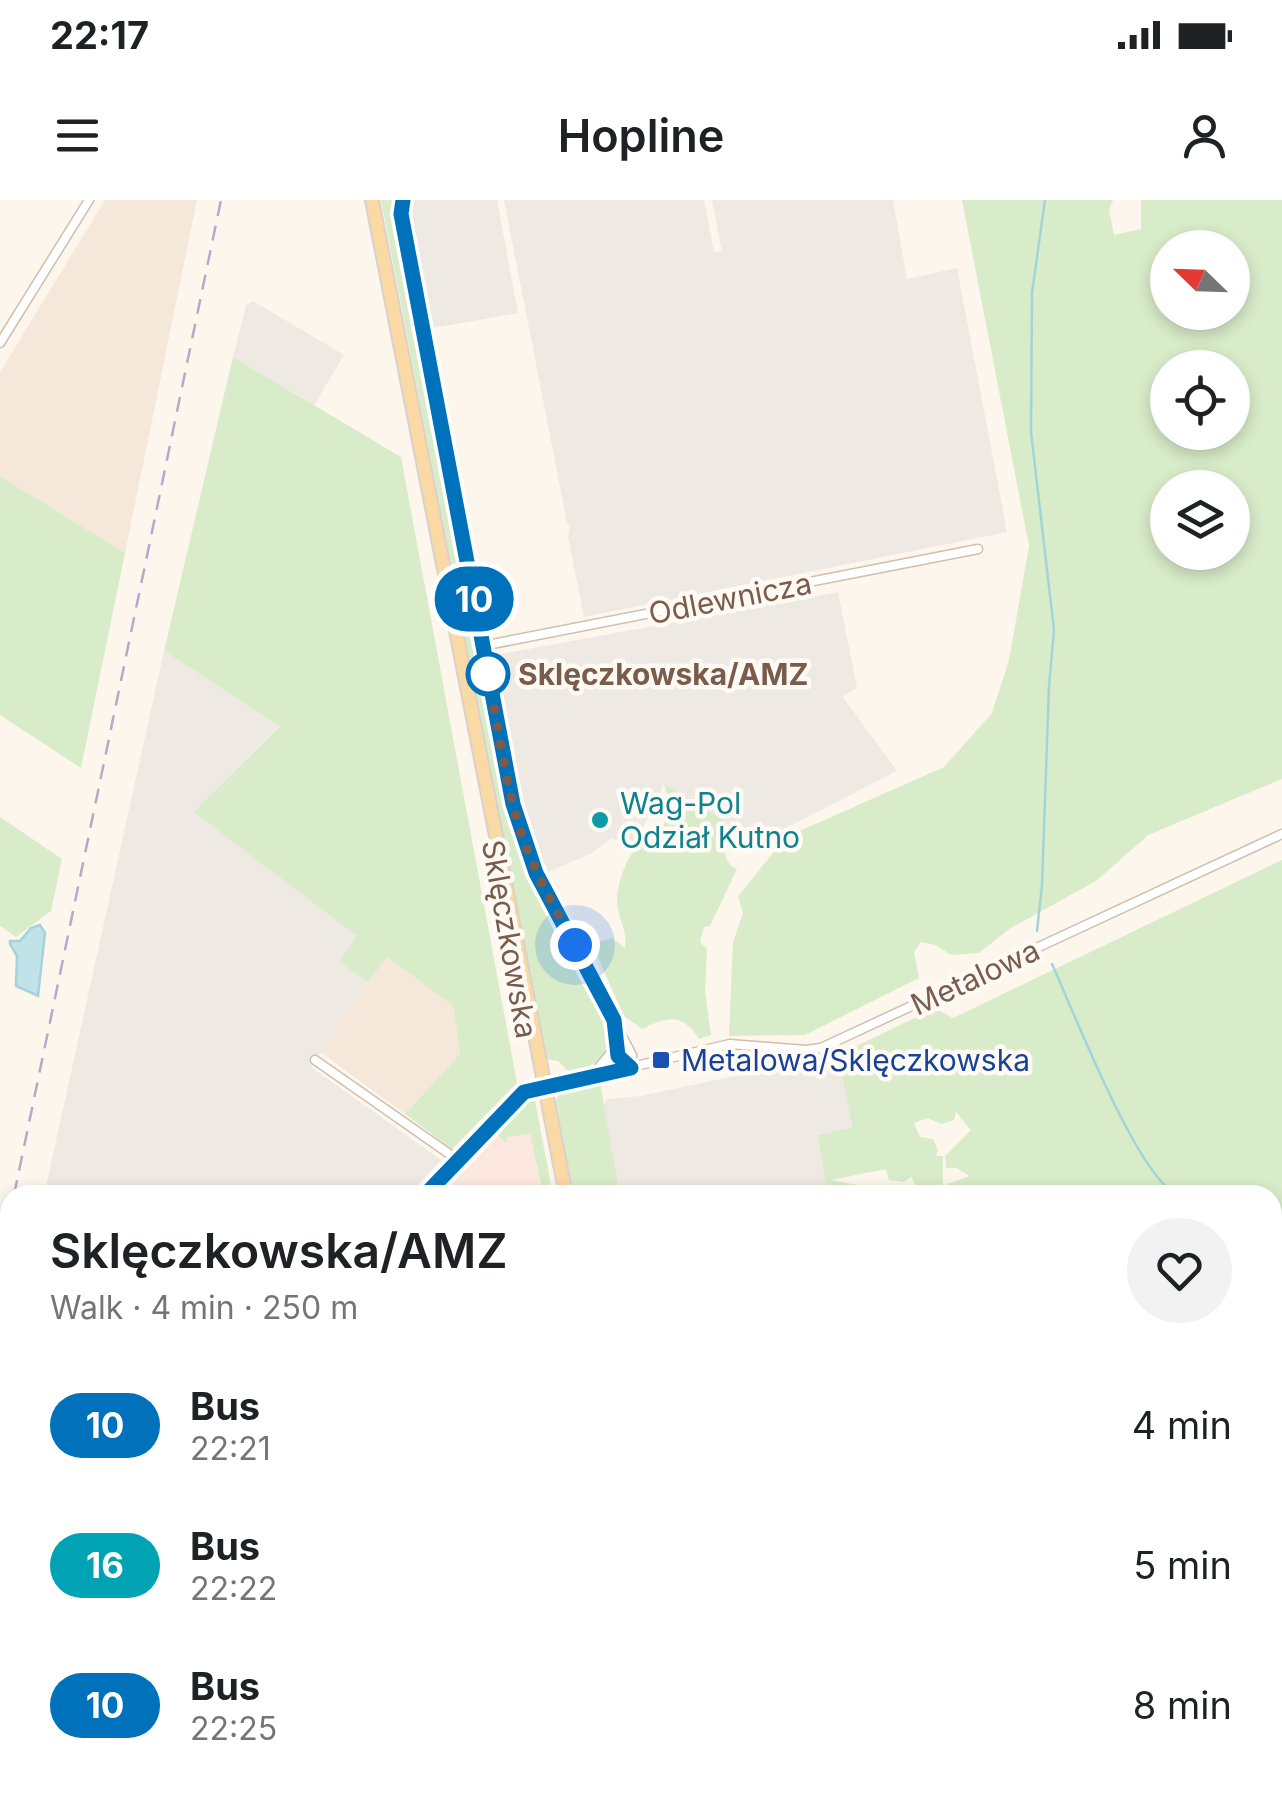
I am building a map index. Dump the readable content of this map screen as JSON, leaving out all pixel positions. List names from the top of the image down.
{
  "streets": {
    "main road": ["Sklęczkowska"],
    "street": ["Odlewnicza", "Metalowa"]
  },
  "crossings": [
    ["Sklęczkowska", "Metalowa"]
  ],
  "places": {
    "other": ["Sklęczkowska/AMZ", "Wag-Pol Odział Kutno"],
    "transit": ["Metalowa/Sklęczkowska"]
  },
  "lines": ["bus line 10"],
  "north": "top left",
  "page": {
    "status": "22:17",
    "header": "Hopline",
    "on_map": "10",
    "heading": ["Sklęczkowska/AMZ", "Walk · 4 min · 250 m"],
    "list": [
      {
        "mark": "10",
        "name": "Bus",
        "note": "22:21",
        "value": "4 min"
      },
      {
        "mark": "16",
        "name": "Bus",
        "note": "22:22",
        "value": "5 min"
      },
      {
        "mark": "10",
        "name": "Bus",
        "note": "22:25",
        "value": "8 min"
      }
    ]
  }
}
